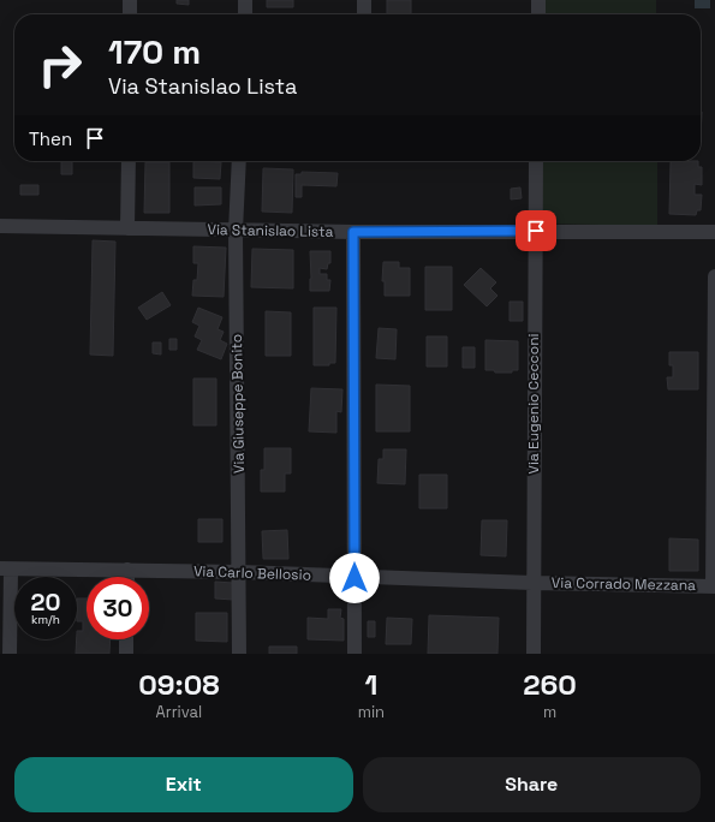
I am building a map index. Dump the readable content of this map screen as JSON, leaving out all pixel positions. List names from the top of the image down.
{
  "streets": {
    "street": [
      "Via Stanislao Lista",
      "Via Giuseppe Bonito",
      "Via Eugenio Cecconi",
      "Via Carlo Bellosio",
      "Via Corrado Mezzana"
    ]
  },
  "crossings": [
    ["Via Stanislao Lista", "Via Giuseppe Bonito"],
    ["Via Stanislao Lista", "Via Eugenio Cecconi"],
    ["Via Giuseppe Bonito", "Via Carlo Bellosio"],
    ["Via Eugenio Cecconi", "Via Carlo Bellosio"],
    ["Via Eugenio Cecconi", "Via Corrado Mezzana"],
    ["Via Carlo Bellosio", "Via Corrado Mezzana"]
  ],
  "page": {
    "turn": ["170 m", "Via Stanislao Lista"],
    "then": "Then",
    "speed": "20 km/h",
    "limit": "30",
    "eta": [
      "09:08",
      "Arrival",
      "1",
      "min",
      "260",
      "m"
    ],
    "buttons": ["Exit", "Share"]
  }
}
